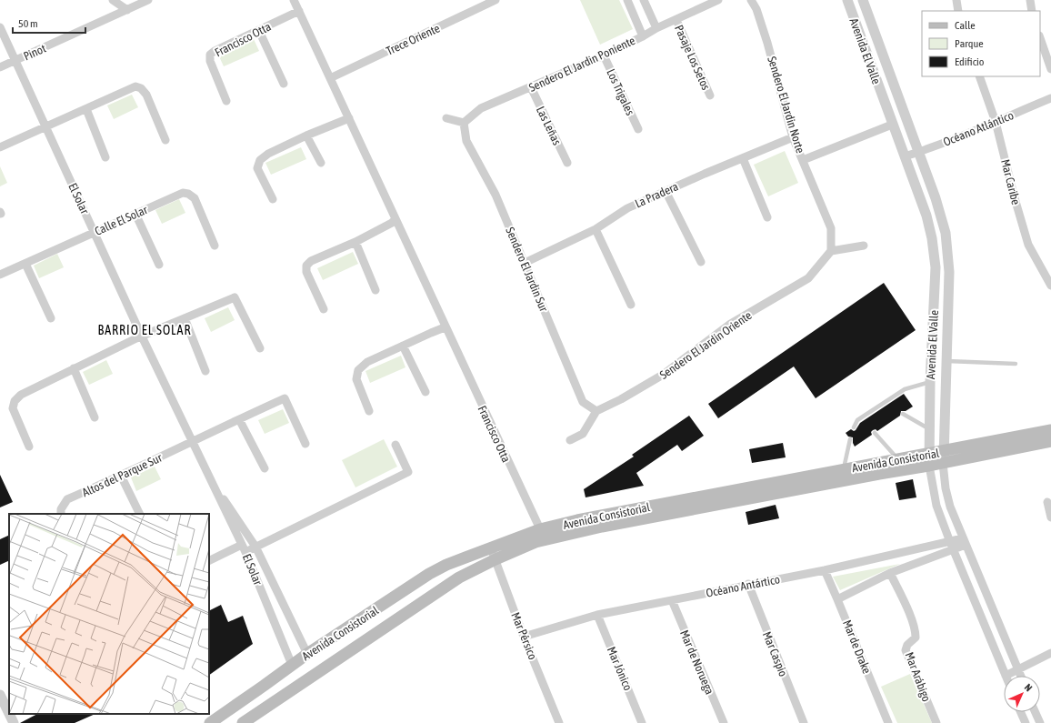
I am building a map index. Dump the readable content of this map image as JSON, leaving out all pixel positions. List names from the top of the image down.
{
  "streets": {
    "main road": ["Avenida Consistorial"],
    "street": [
      "Francisco Otta",
      "Trece Oriente",
      "Avenida El Valle",
      "Pinot",
      "Pasaje Los Setos",
      "Sendero El Jardin Poniente",
      "Los Trigales",
      "Sendero El Jardin Norte",
      "Las Leñas",
      "Océano Atlántico",
      "Mar Caribe",
      "La Pradera",
      "El Solar",
      "Calle El Solar",
      "Sendero El Jardin Sur",
      "Sendero El Jardin Oriente",
      "Altos del Parque Sur",
      "Océano Antártico",
      "Mar Pérsico",
      "Mar de Drake",
      "Mar Caspio",
      "Mar de Noruega",
      "Mar Jónico",
      "Mar Arábigo"
    ]
  },
  "crossings": [
    ["Francisco Otta", "Trece Oriente"],
    ["Francisco Otta", "Avenida Consistorial"],
    ["Avenida El Valle", "Océano Atlántico"],
    ["Avenida El Valle", "Avenida Consistorial"],
    ["Avenida El Valle", "Océano Antártico"],
    ["Pinot", "El Solar"],
    ["Pasaje Los Setos", "Sendero El Jardin Poniente"],
    ["Sendero El Jardin Poniente", "Los Trigales"],
    ["Sendero El Jardin Poniente", "Las Leñas"],
    ["Sendero El Jardin Poniente", "Sendero El Jardin Sur"],
    ["Sendero El Jardin Norte", "La Pradera"],
    ["Sendero El Jardin Norte", "Sendero El Jardin Oriente"],
    ["Océano Atlántico", "Mar Caribe"],
    ["La Pradera", "Sendero El Jardin Sur"],
    ["El Solar", "Calle El Solar"],
    ["El Solar", "Avenida Consistorial"],
    ["El Solar", "Altos del Parque Sur"],
    ["Sendero El Jardin Sur", "Sendero El Jardin Oriente"],
    ["Avenida Consistorial", "Mar Pérsico"],
    ["Océano Antártico", "Mar Pérsico"],
    ["Océano Antártico", "Mar de Drake"],
    ["Océano Antártico", "Mar Caspio"],
    ["Océano Antártico", "Mar de Noruega"],
    ["Océano Antártico", "Mar Jónico"],
    ["Océano Antártico", "Mar Arábigo"]
  ],
  "districts": ["BARRIO EL SOLAR"],
  "legend": ["Calle", "Parque", "Edificio"],
  "scale_bar": "50 m",
  "north": "top right"
}
